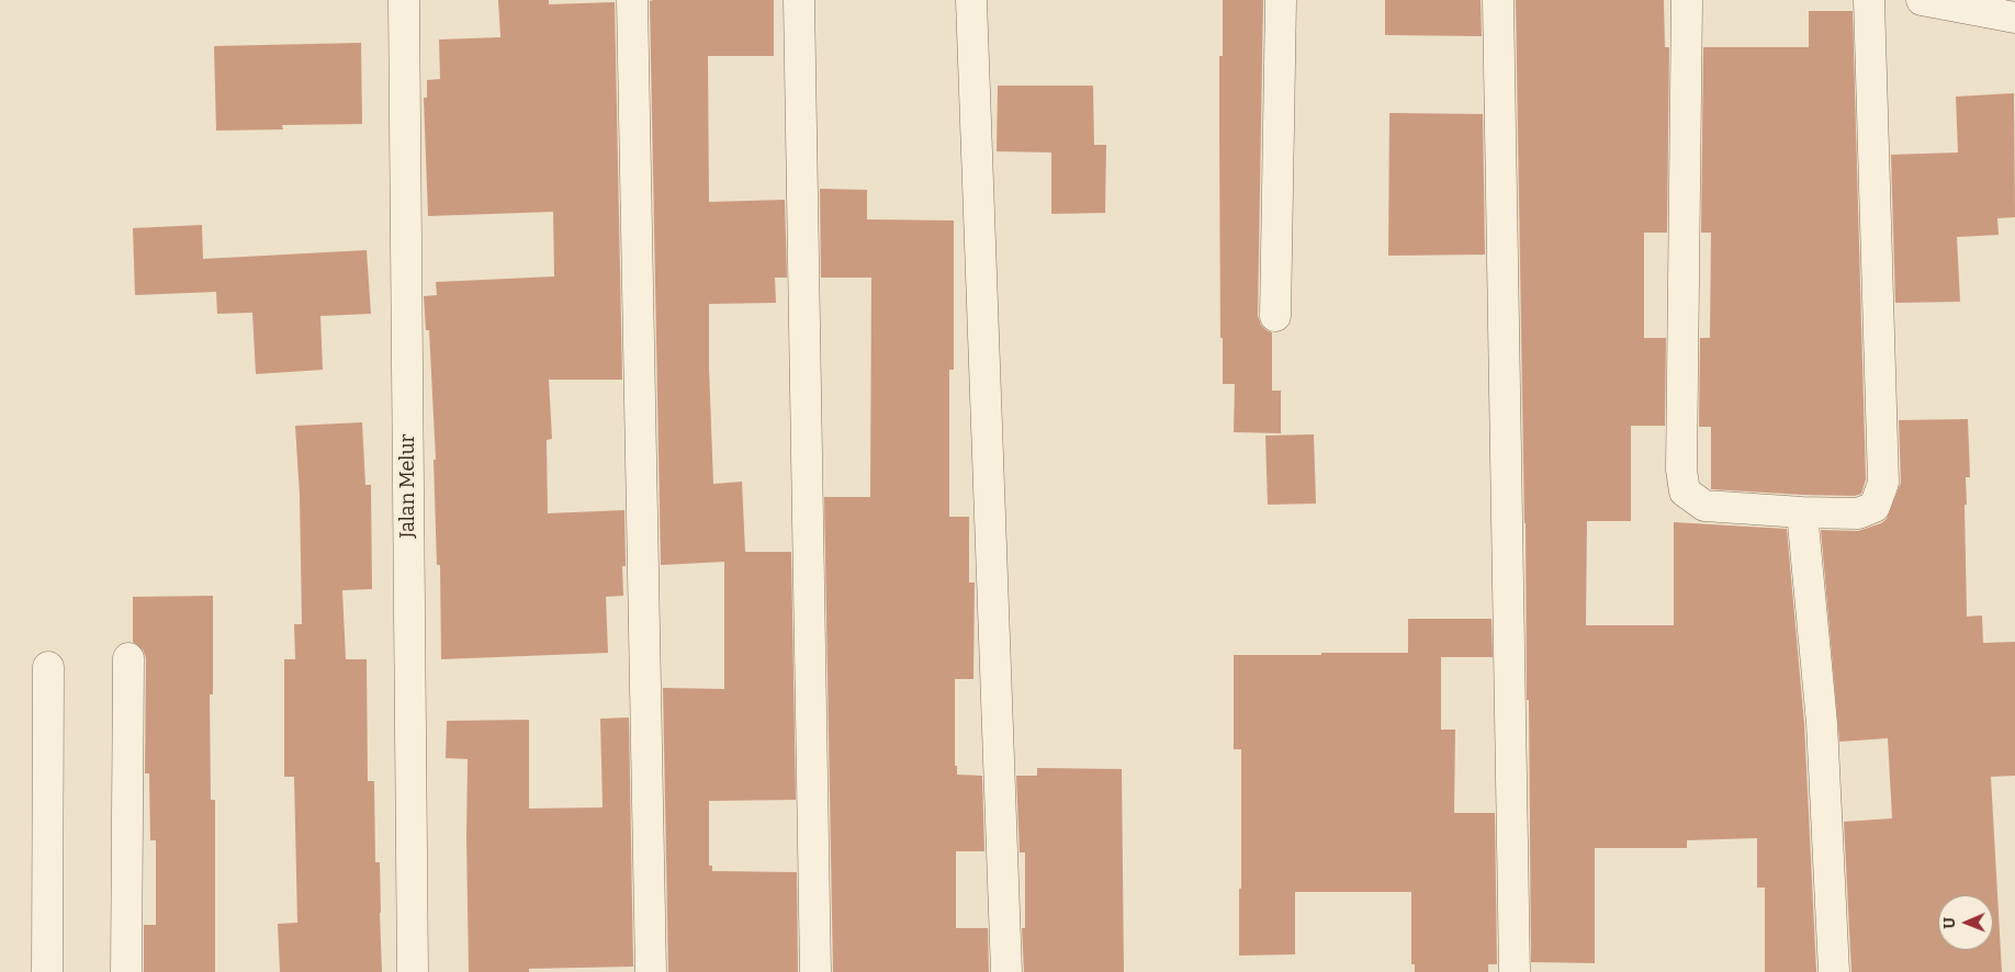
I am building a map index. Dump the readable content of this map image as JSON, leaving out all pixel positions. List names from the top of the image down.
{
  "streets": {
    "street": ["Jalan Melur"]
  },
  "north": "left"
}
